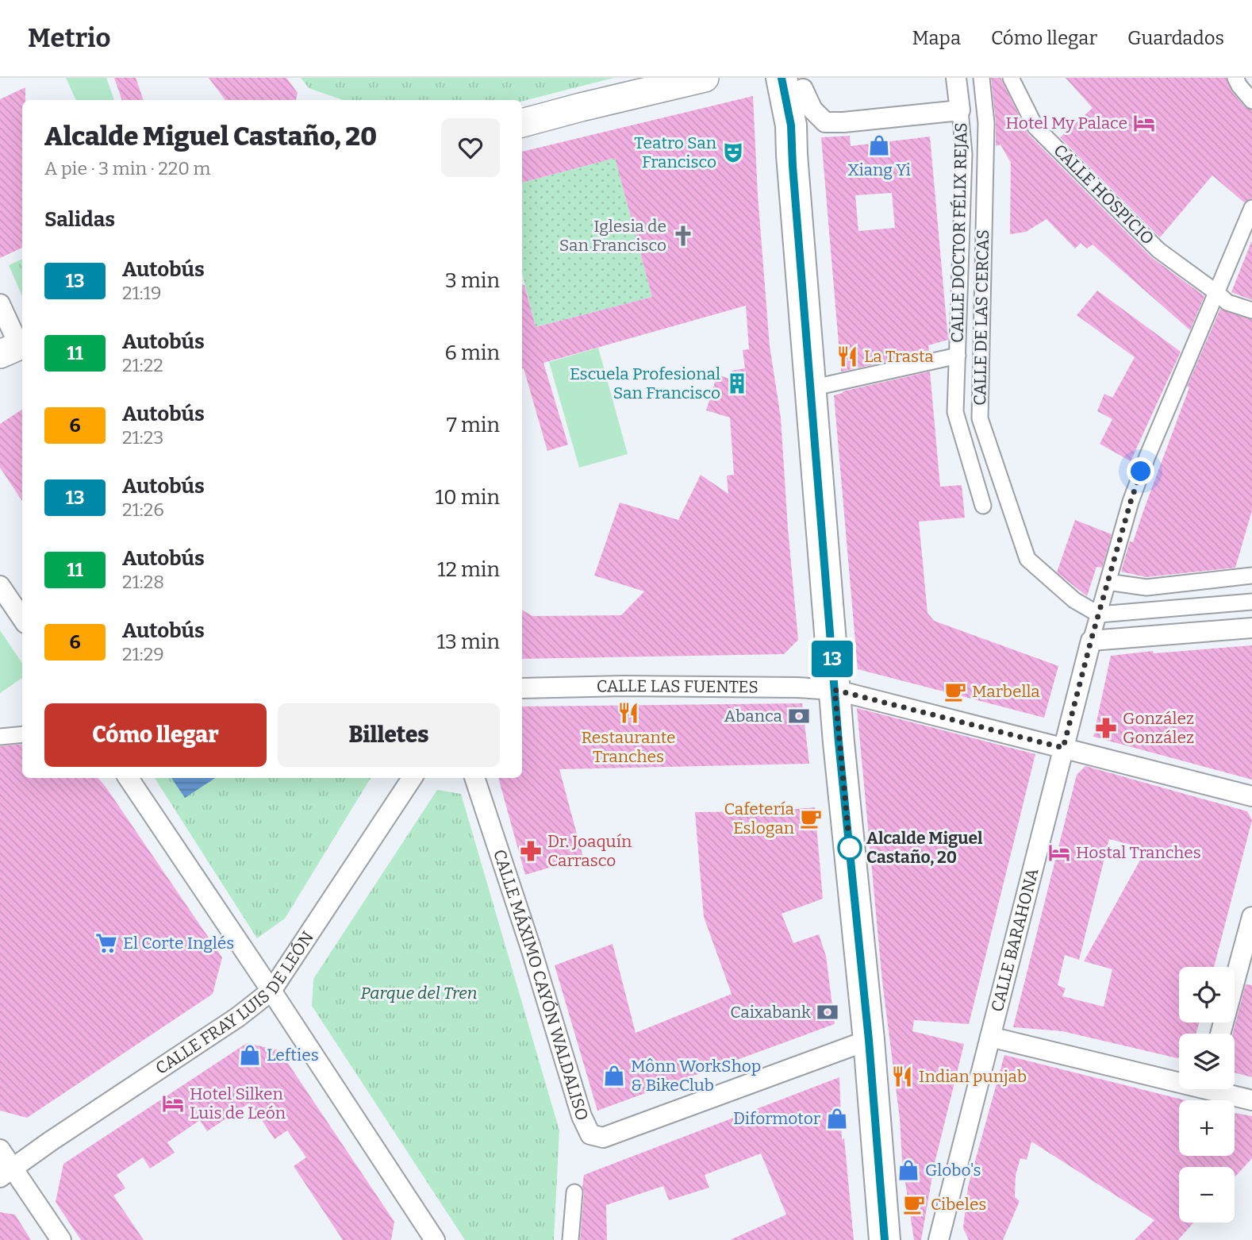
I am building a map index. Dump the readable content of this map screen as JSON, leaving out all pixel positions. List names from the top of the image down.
{
  "streets": {
    "street": [
      "CALLE HOSPICIO",
      "CALLE DOCTOR FÉLIX REJAS",
      "CALLE DE LAS CERCAS",
      "CALLE LAS FUENTES",
      "CALLE BARAHONA",
      "CALLE MÁXIMO CAYÓN WALDALISO",
      "CALLE FRAY LUIS DE LEÓN"
    ]
  },
  "crossings": [
    ["CALLE LAS FUENTES", "CALLE BARAHONA"]
  ],
  "parks": ["Parque del Tren"],
  "places": {
    "hotel": ["Hotel My Palace", "Hostal Tranches", "Hotel Silken Luis de León"],
    "shop": [
      "Xiang Yi",
      "Lefties",
      "Mônn WorkShop & BikeClub",
      "Diformotor",
      "Globo's"
    ],
    "theatre": ["Teatro San Francisco"],
    "church": ["Iglesia de San Francisco"],
    "restaurant": ["La Trasta", "Restaurante Tranches", "Indian punjab"],
    "building": ["Escuela Profesional San Francisco"],
    "cafe": ["Marbella", "Cafetería Eslogan", "Cibeles"],
    "bank": ["Abanca", "Caixabank"],
    "pharmacy": ["González González", "Dr. Joaquín Carrasco"],
    "other": ["Alcalde Miguel Castaño, 20"],
    "supermarket": ["El Corte Inglés"]
  },
  "lines": ["bus line 13"],
  "page": {
    "header": "Metrio",
    "nav": ["Mapa", "Cómo llegar", "Guardados"],
    "on_map": "13",
    "heading": [
      ["Alcalde Miguel Castaño, 20", "A pie · 3 min · 220 m"],
      "Salidas"
    ],
    "list": [
      {
        "mark": "13",
        "name": "Autobús",
        "note": "21:19",
        "value": "3 min"
      },
      {
        "mark": "11",
        "name": "Autobús",
        "note": "21:22",
        "value": "6 min"
      },
      {
        "mark": "6",
        "name": "Autobús",
        "note": "21:23",
        "value": "7 min"
      },
      {
        "mark": "13",
        "name": "Autobús",
        "note": "21:26",
        "value": "10 min"
      },
      {
        "mark": "11",
        "name": "Autobús",
        "note": "21:28",
        "value": "12 min"
      },
      {
        "mark": "6",
        "name": "Autobús",
        "note": "21:29",
        "value": "13 min"
      }
    ],
    "buttons": ["Cómo llegar", "Billetes"],
    "map_buttons": ["+", "−"]
  }
}
